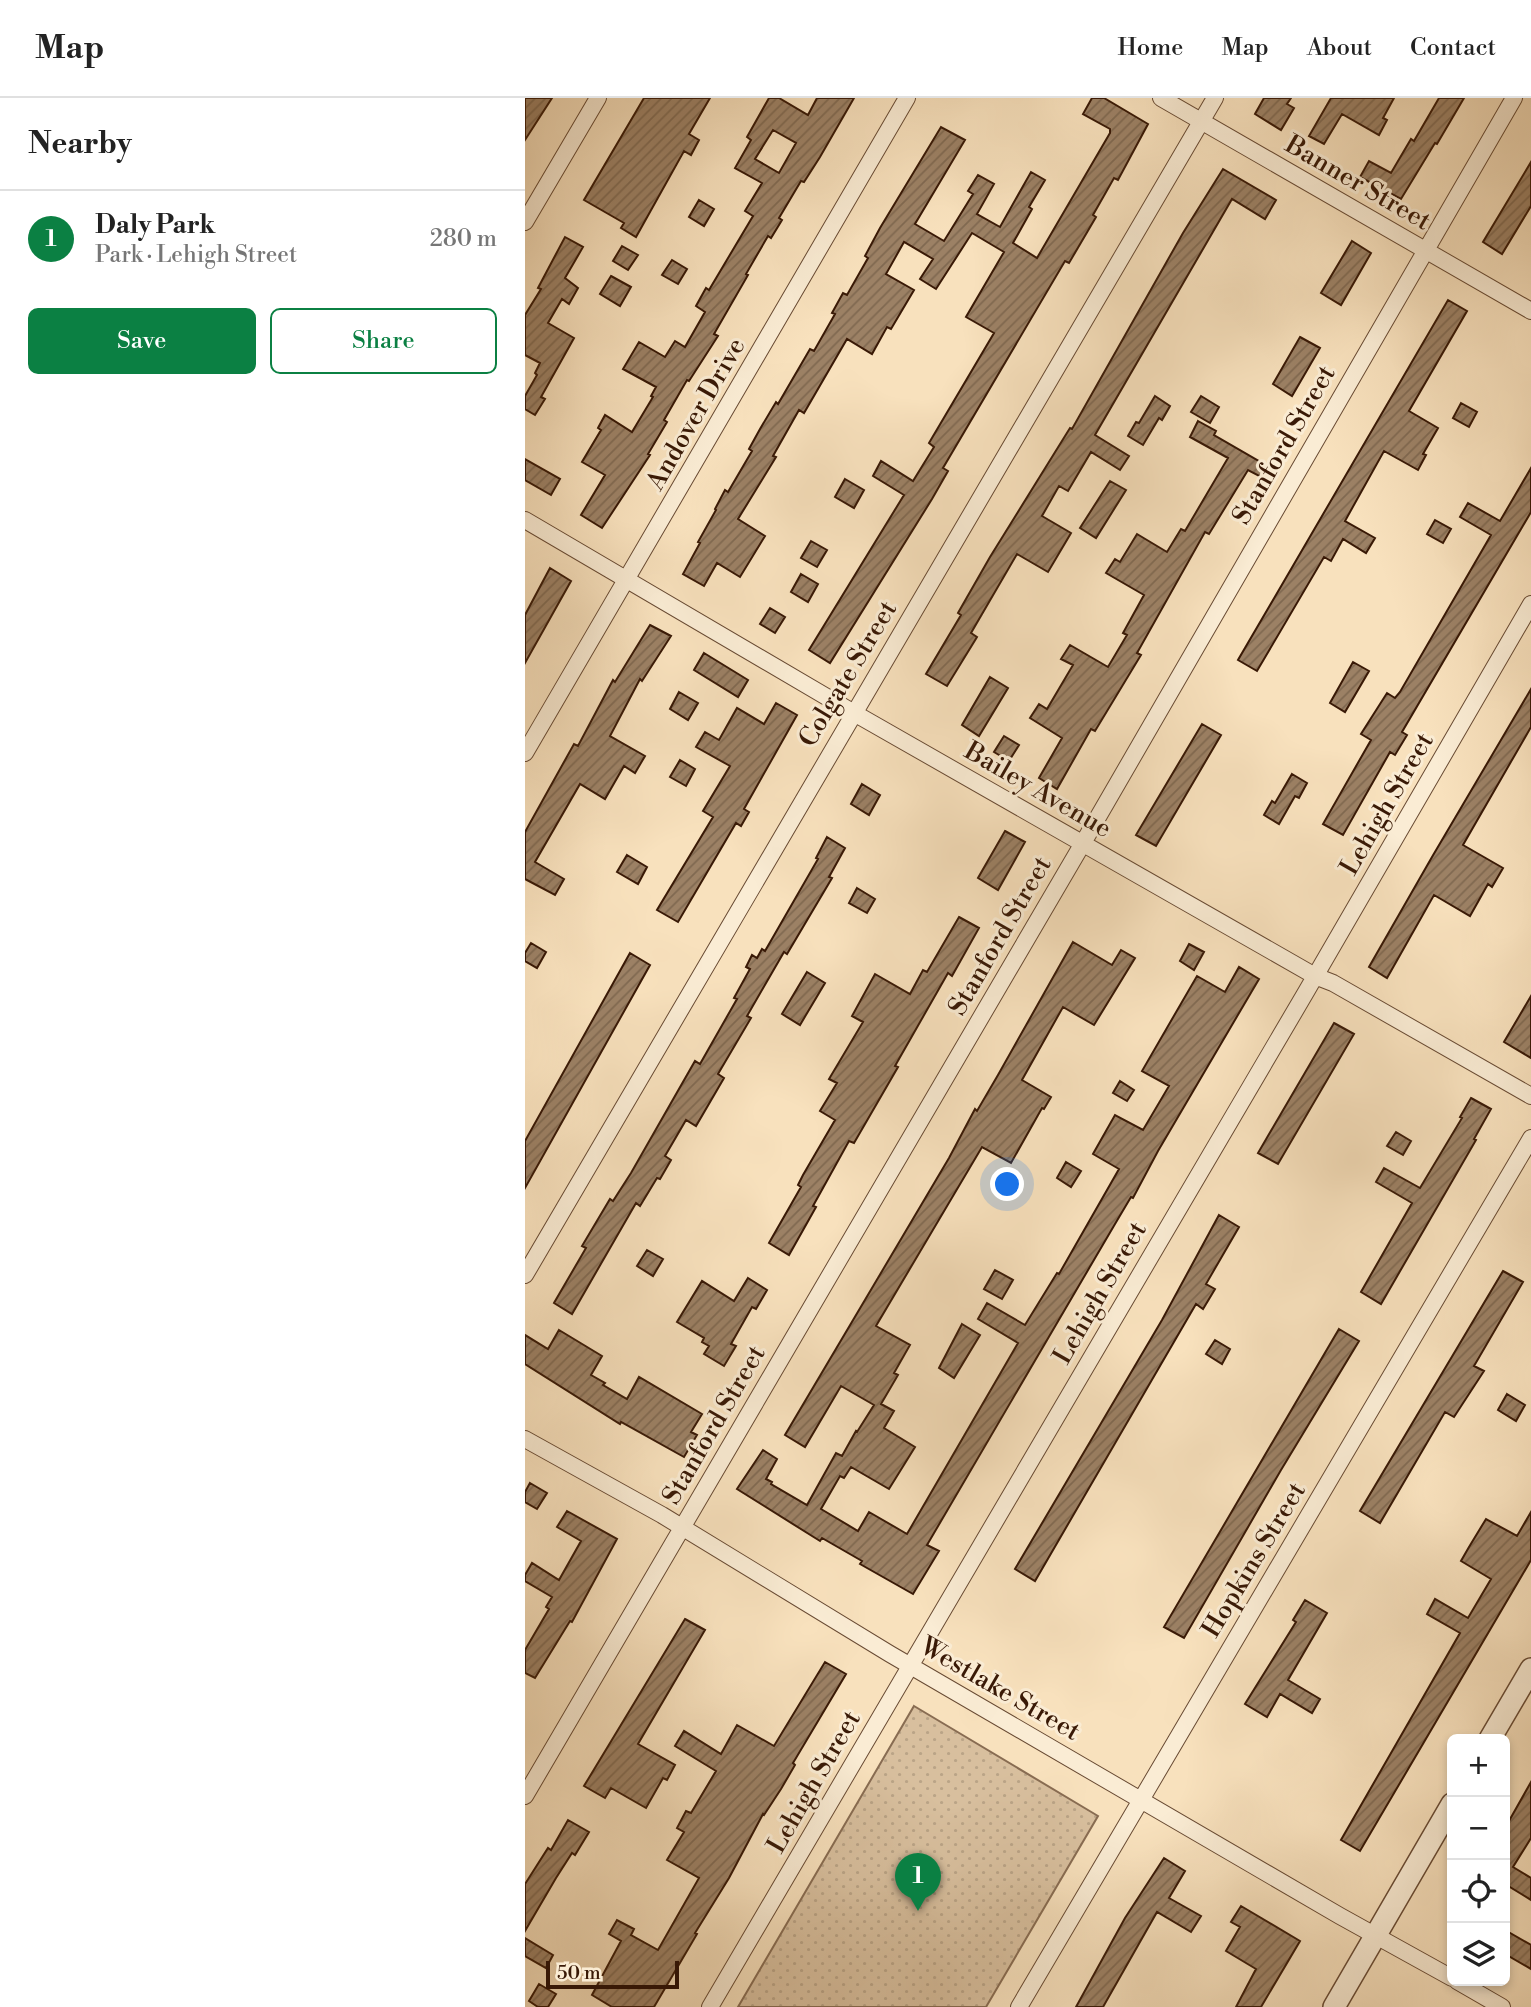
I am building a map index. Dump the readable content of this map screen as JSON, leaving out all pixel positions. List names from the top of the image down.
{
  "streets": {
    "street": [
      "Banner Street",
      "Andover Drive",
      "Stanford Street",
      "Colgate Street",
      "Bailey Avenue",
      "Lehigh Street",
      "Hopkins Street",
      "Westlake Street"
    ]
  },
  "crossings": [
    ["Banner Street", "Stanford Street"],
    ["Banner Street", "Colgate Street"],
    ["Andover Drive", "Bailey Avenue"],
    ["Stanford Street", "Bailey Avenue"],
    ["Stanford Street", "Westlake Street"],
    ["Colgate Street", "Bailey Avenue"],
    ["Bailey Avenue", "Lehigh Street"],
    ["Lehigh Street", "Westlake Street"],
    ["Hopkins Street", "Westlake Street"]
  ],
  "scale_bar": "50 m",
  "page": {
    "header": "Map",
    "nav": [
      "Home",
      "Map",
      "About",
      "Contact"
    ],
    "heading": "Nearby",
    "list": [
      {
        "mark": "1",
        "name": "Daly Park",
        "note": "Park · Lehigh Street",
        "value": "280 m"
      }
    ],
    "buttons": ["Save", "Share"],
    "map_buttons": ["+", "−"],
    "pins": "1",
    "scale": "50 m"
  }
}
